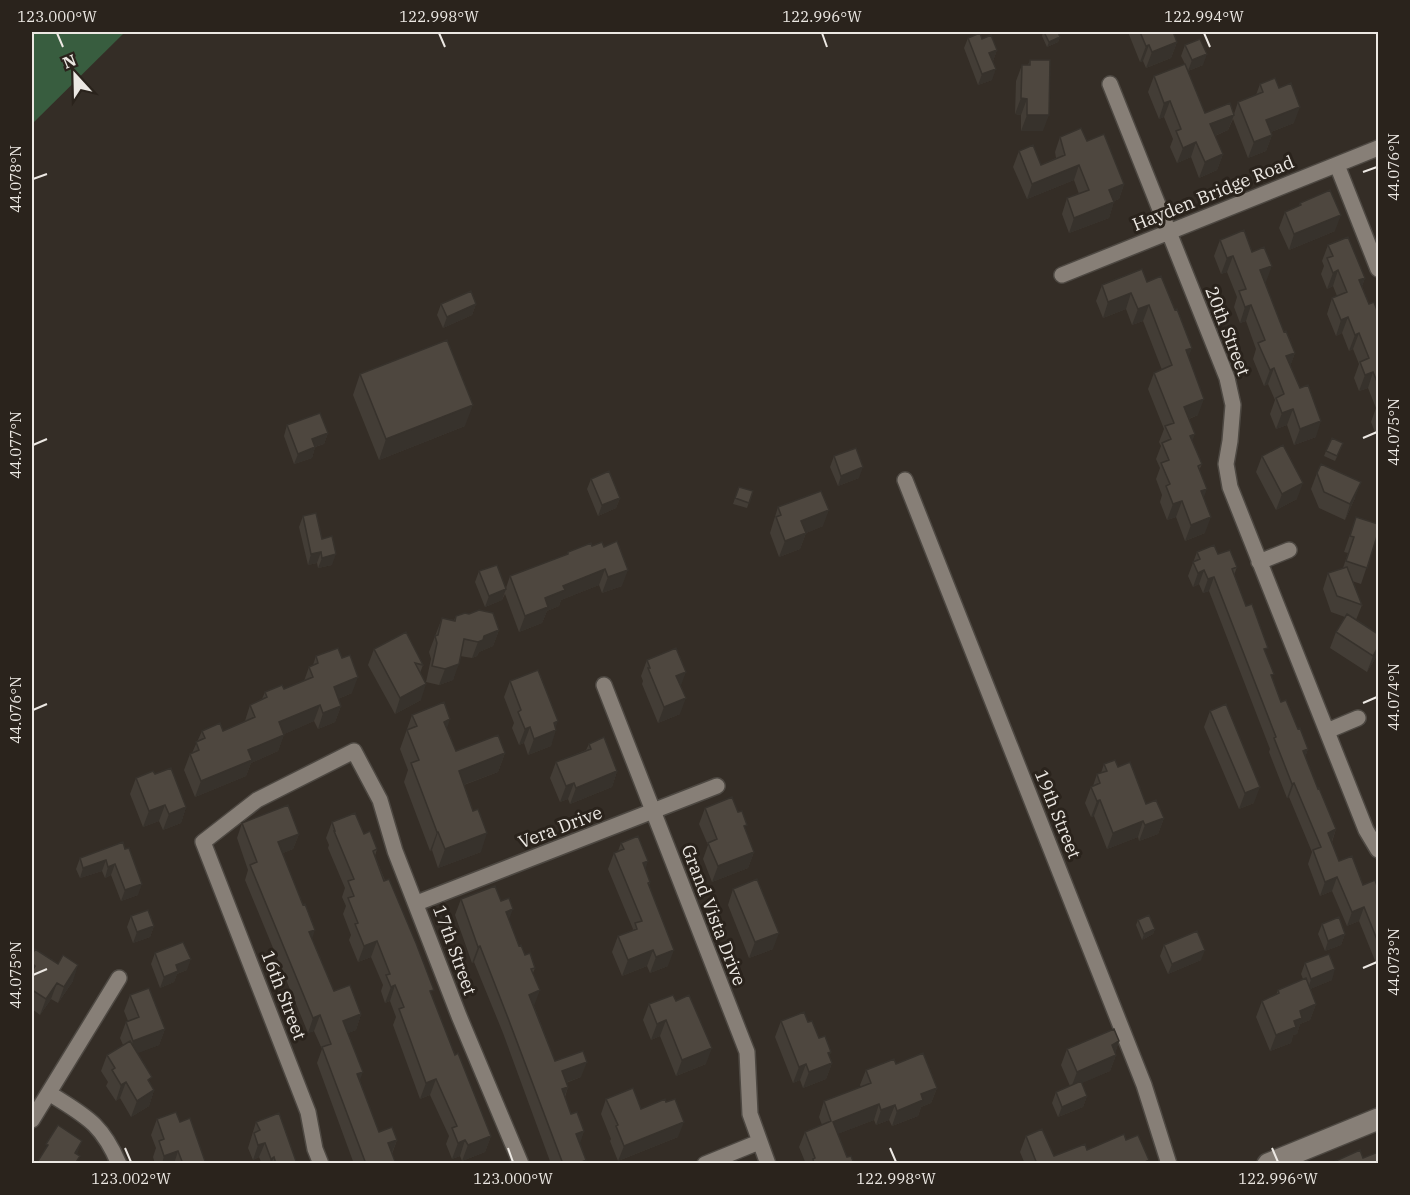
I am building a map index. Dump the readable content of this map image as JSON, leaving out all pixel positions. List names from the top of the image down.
{
  "streets": {
    "street": [
      "Hayden Bridge Road",
      "20th Street",
      "19th Street",
      "Vera Drive",
      "Grand Vista Drive",
      "17th Street",
      "16th Street"
    ]
  },
  "crossings": [
    ["Hayden Bridge Road", "20th Street"],
    ["Vera Drive", "Grand Vista Drive"],
    ["Vera Drive", "17th Street"],
    ["17th Street", "16th Street"]
  ],
  "north": "top",
  "coordinates": [
    "123.000°W",
    "122.998°W",
    "122.996°W",
    "122.994°W",
    "44.076°N",
    "44.078°N",
    "44.075°N",
    "44.077°N",
    "44.074°N",
    "44.073°N",
    "123.002°W"
  ]
}
